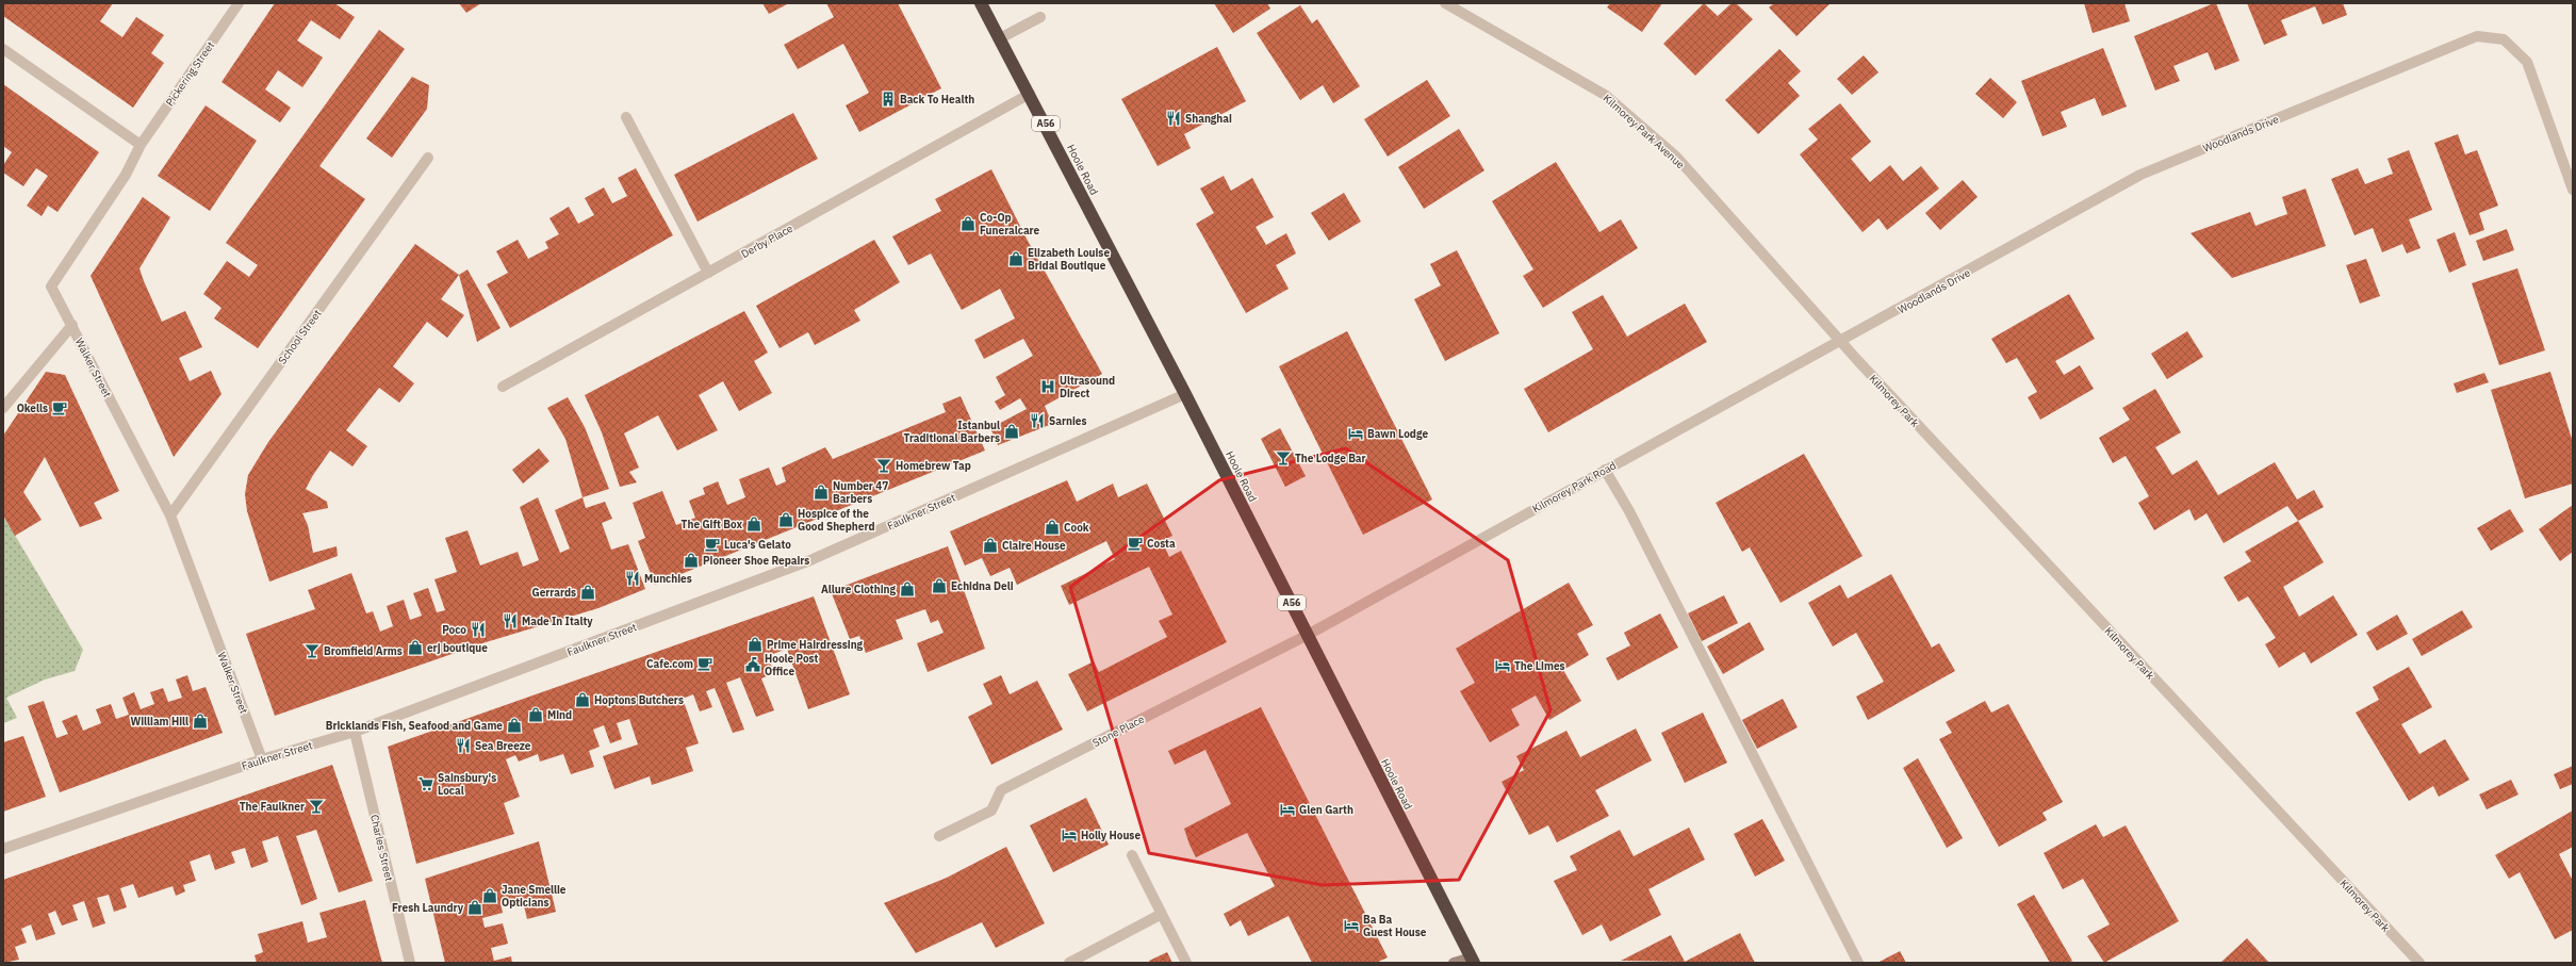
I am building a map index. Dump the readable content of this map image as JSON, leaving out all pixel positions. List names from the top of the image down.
{
  "streets": {
    "highway": ["A56", "Hoole Road"],
    "street": [
      "Pickering Street",
      "Kilmorey Park Avenue",
      "Woodlands Drive",
      "Derby Place",
      "School Street",
      "Walker Street",
      "Kilmorey Park",
      "Kilmorey Park Road",
      "Faulkner Street",
      "Stone Place",
      "Charles Street"
    ]
  },
  "crossings": [
    ["Pickering Street", "Walker Street"],
    ["Kilmorey Park Avenue", "Woodlands Drive"],
    ["Kilmorey Park Avenue", "Kilmorey Park"],
    ["Kilmorey Park Avenue", "Kilmorey Park Road"],
    ["Woodlands Drive", "Kilmorey Park"],
    ["Woodlands Drive", "Kilmorey Park Road"],
    ["Hoole Road", "Derby Place"],
    ["Hoole Road", "Kilmorey Park Road"],
    ["Hoole Road", "Faulkner Street"],
    ["Hoole Road", "Stone Place"],
    ["School Street", "Walker Street"],
    ["Walker Street", "Faulkner Street"],
    ["Kilmorey Park", "Kilmorey Park Road"],
    ["Kilmorey Park Road", "Stone Place"],
    ["Faulkner Street", "Charles Street"]
  ],
  "places": {
    "building": ["Back To Health"],
    "restaurant": [
      "Shanghai",
      "Sarnies",
      "Munchies",
      "Made In Italty",
      "Poco",
      "Sea Breeze"
    ],
    "shop": [
      "Co-Op Funeralcare",
      "Elizabeth Louise Bridal Boutique",
      "Istanbul Traditional Barbers",
      "Number 47 Barbers",
      "Hospice of the Good Shepherd",
      "The Gift Box",
      "Cook",
      "Claire House",
      "Pioneer Shoe Repairs",
      "Echidna Deli",
      "Allure Clothing",
      "Gerrards",
      "Prime Hairdressing",
      "erj boutique",
      "Hoptons Butchers",
      "Mind",
      "William Hill",
      "Bricklands Fish, Seafood and Game",
      "Jane Smellie Opticians",
      "Fresh Laundry"
    ],
    "hospital": ["Ultrasound Direct"],
    "cafe": [
      "Okells",
      "Costa",
      "Luca's Gelato",
      "Cafe.com"
    ],
    "hotel": [
      "Bawn Lodge",
      "The Limes",
      "Glen Garth",
      "Holly House",
      "Ba Ba Guest House"
    ],
    "bar": [
      "The Lodge Bar",
      "Homebrew Tap",
      "Bromfield Arms",
      "The Faulkner"
    ],
    "public building": ["Hoole Post Office"],
    "supermarket": ["Sainsbury's Local"]
  }
}
